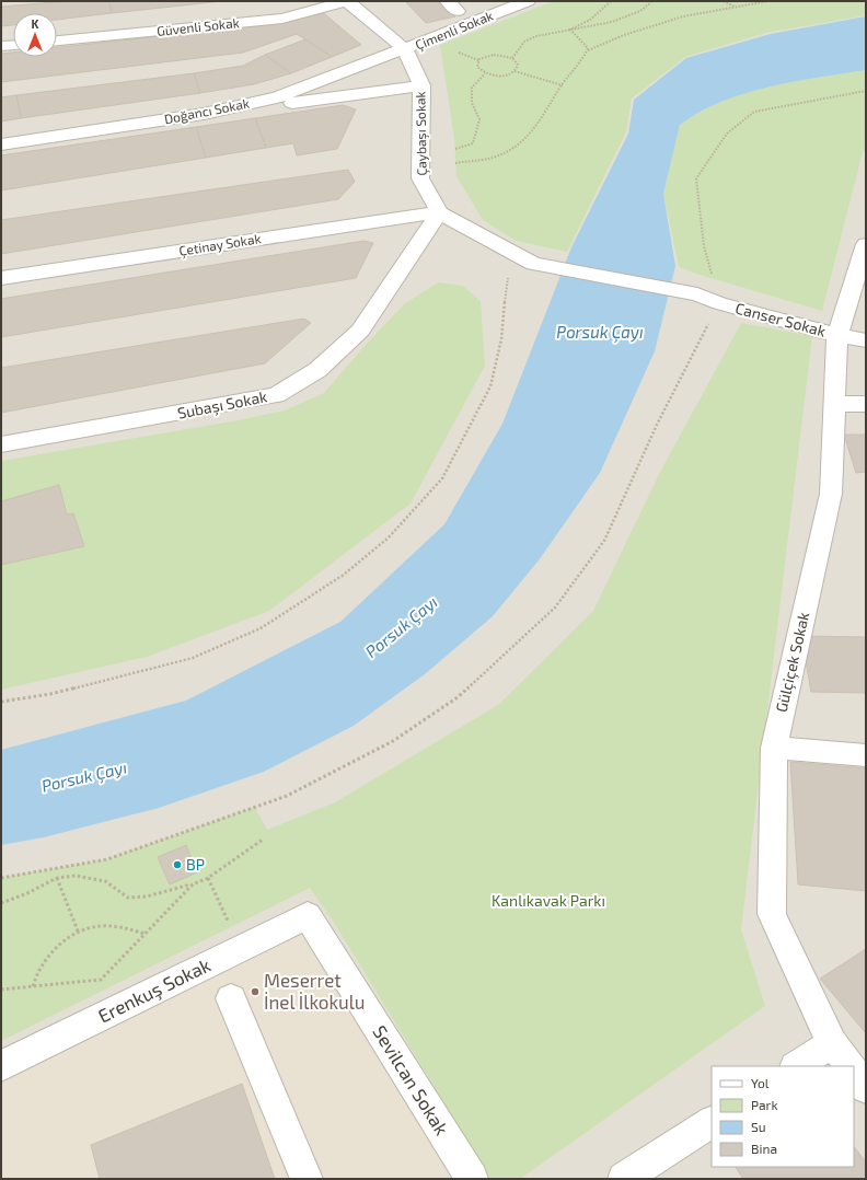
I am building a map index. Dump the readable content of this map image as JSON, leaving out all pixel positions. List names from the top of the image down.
{
  "streets": {
    "street": [
      "Güvenli Sokak",
      "Çimenli Sokak",
      "Doğancı Sokak",
      "Çaybaşı Sokak",
      "Çetinay Sokak",
      "Canser Sokak",
      "Subaşı Sokak",
      "Gülçiçek Sokak",
      "Erenkuş Sokak",
      "Sevilcan Sokak"
    ]
  },
  "crossings": [
    ["Güvenli Sokak", "Çaybaşı Sokak"],
    ["Çimenli Sokak", "Doğancı Sokak"],
    ["Çimenli Sokak", "Çaybaşı Sokak"],
    ["Doğancı Sokak", "Çaybaşı Sokak"],
    ["Çaybaşı Sokak", "Çetinay Sokak"],
    ["Çaybaşı Sokak", "Canser Sokak"],
    ["Çaybaşı Sokak", "Subaşı Sokak"],
    ["Çetinay Sokak", "Canser Sokak"],
    ["Çetinay Sokak", "Subaşı Sokak"],
    ["Canser Sokak", "Subaşı Sokak"],
    ["Canser Sokak", "Gülçiçek Sokak"],
    ["Erenkuş Sokak", "Sevilcan Sokak"]
  ],
  "water": ["Porsuk Çayı"],
  "parks": ["Kanlıkavak Parkı"],
  "places": ["BP", "Meserret İnel İlkokulu"],
  "legend": [
    "Yol",
    "Park",
    "Su",
    "Bina"
  ],
  "north": "top"
}
